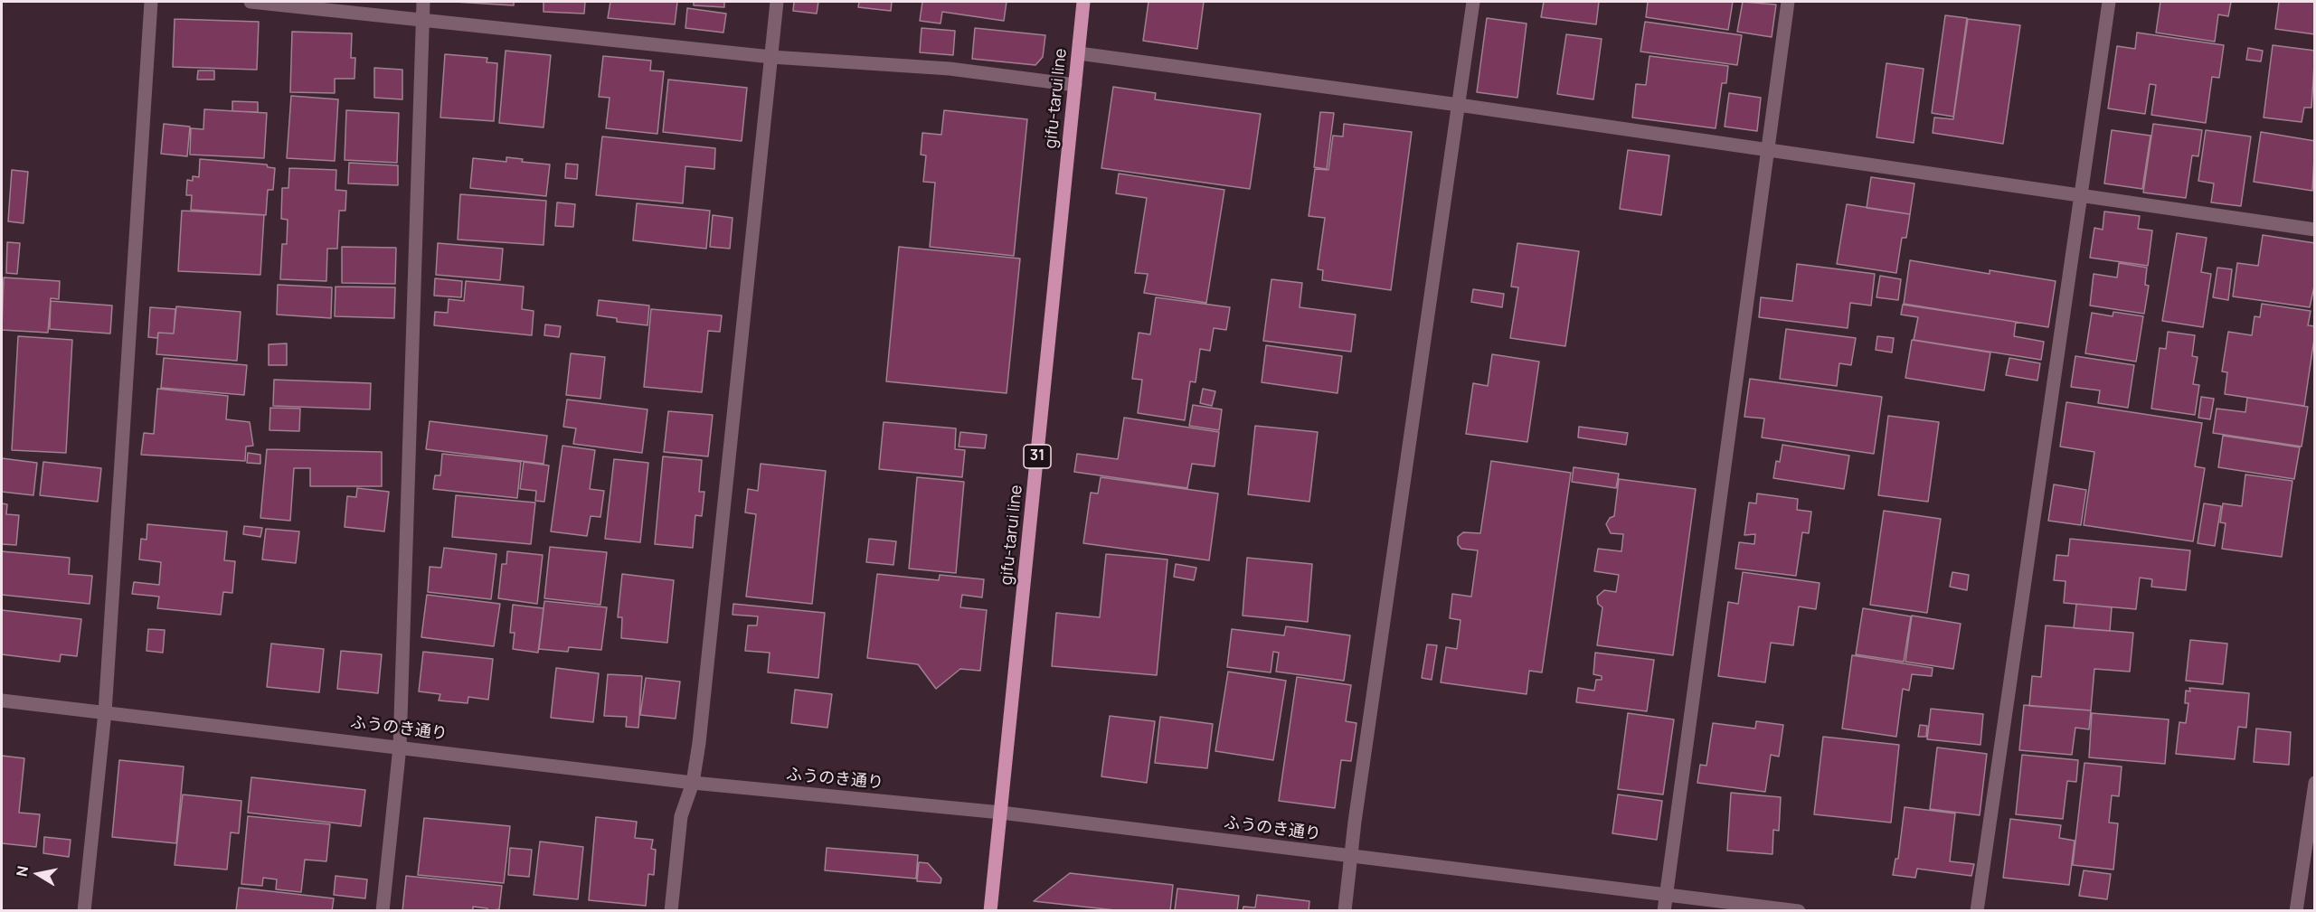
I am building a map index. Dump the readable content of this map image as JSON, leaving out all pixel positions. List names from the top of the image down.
{
  "streets": {
    "main road": ["gifu-tarui line", "31"],
    "street": ["ふうのき通り"]
  },
  "crossings": [
    ["gifu-tarui line", "ふうのき通り"]
  ],
  "north": "left"
}
